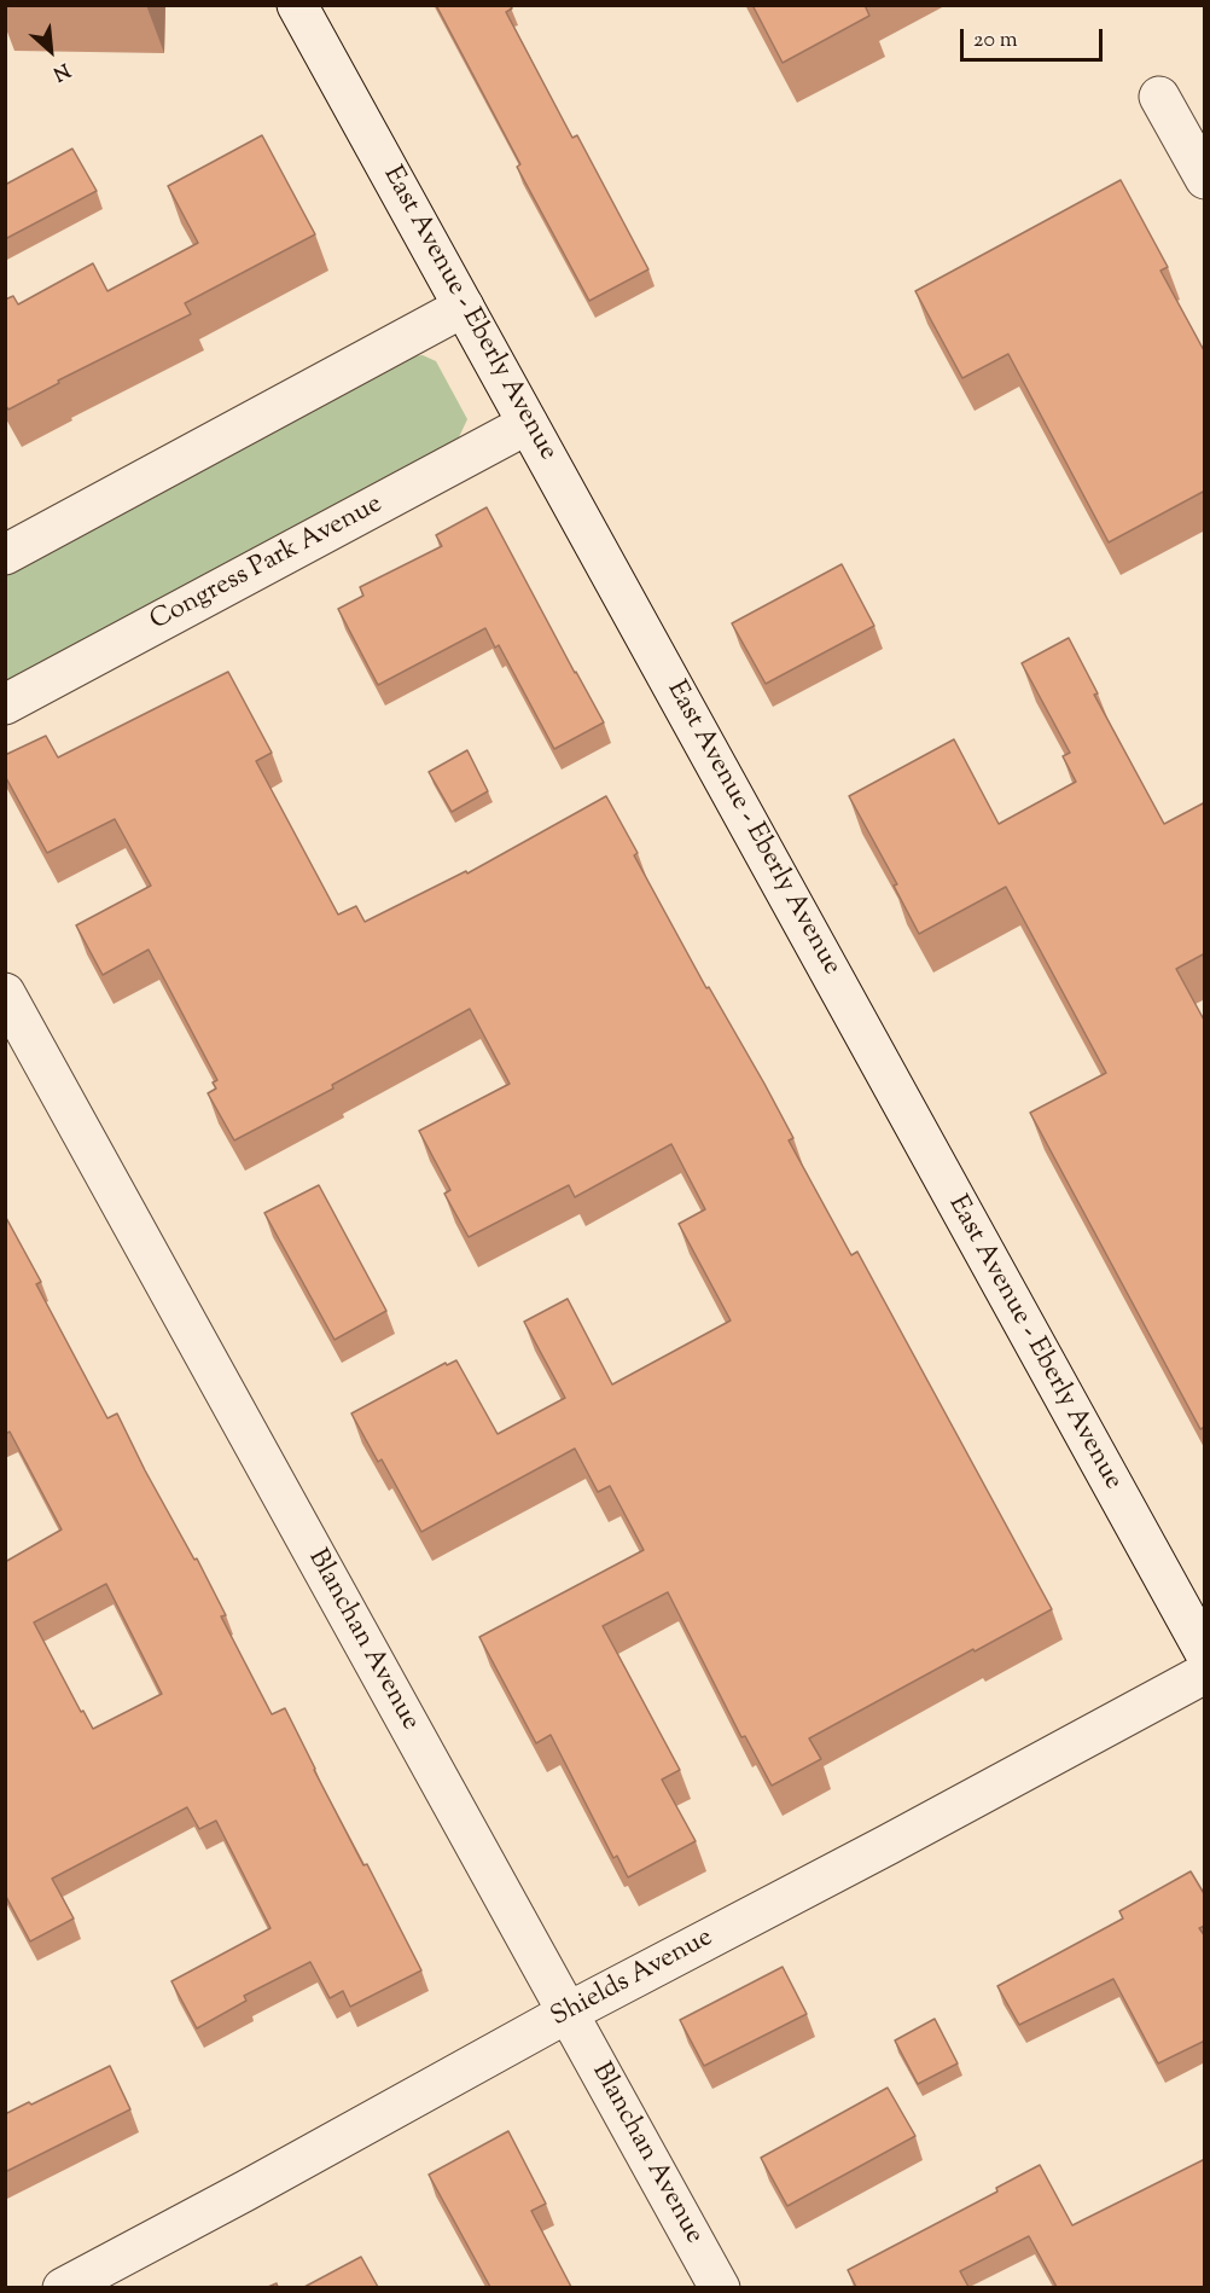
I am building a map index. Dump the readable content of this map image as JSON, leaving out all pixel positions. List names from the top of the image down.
{
  "streets": {
    "street": [
      "East Avenue - Eberly Avenue",
      "Congress Park Avenue",
      "Blanchan Avenue",
      "Shields Avenue"
    ]
  },
  "crossings": [
    ["East Avenue - Eberly Avenue", "Congress Park Avenue"],
    ["Blanchan Avenue", "Shields Avenue"]
  ],
  "scale_bar": "20 m",
  "north": "bottom right"
}
